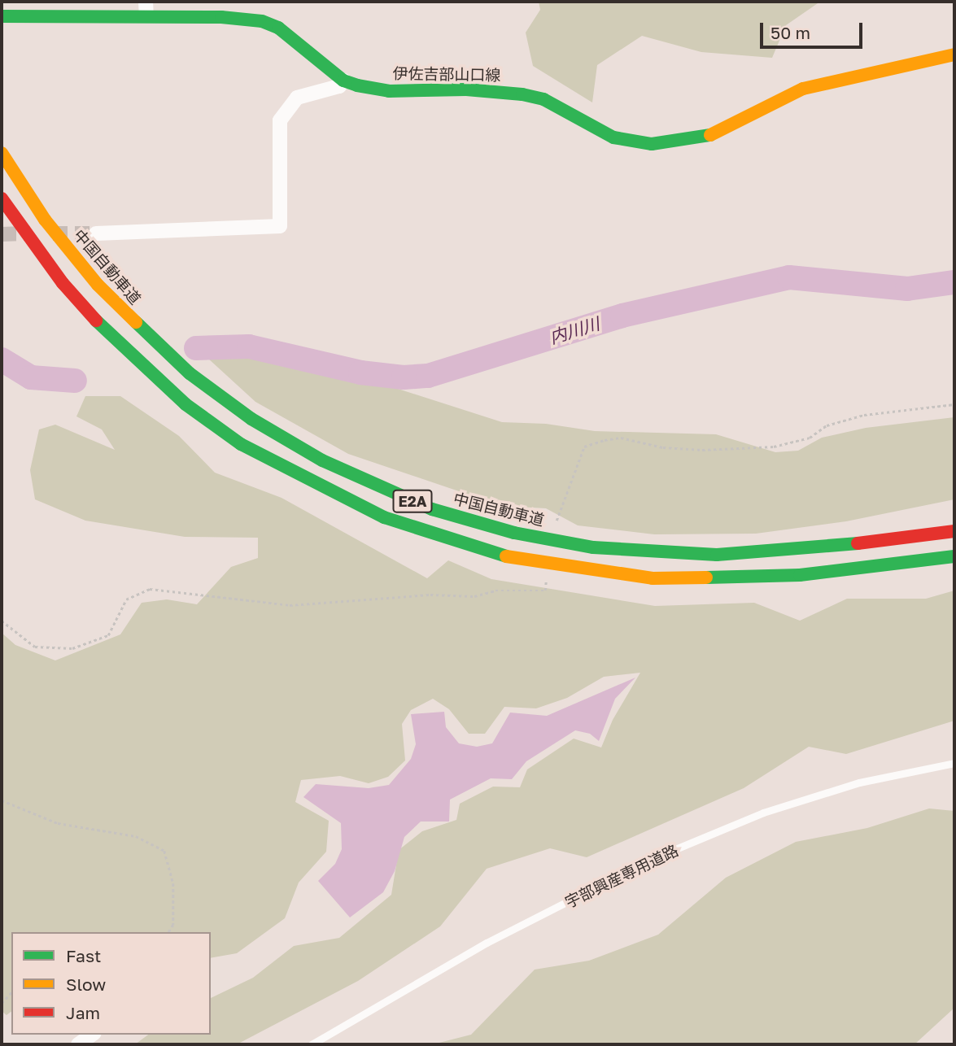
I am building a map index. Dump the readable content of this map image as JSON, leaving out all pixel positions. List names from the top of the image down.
{
  "streets": {
    "main road": ["伊佐吉部山口線", "中国自動車道", "E2A"],
    "lane": ["宇部興産専用道路"]
  },
  "water": ["内川川"],
  "legend": ["Fast", "Slow", "Jam"],
  "scale_bar": "50 m"
}
